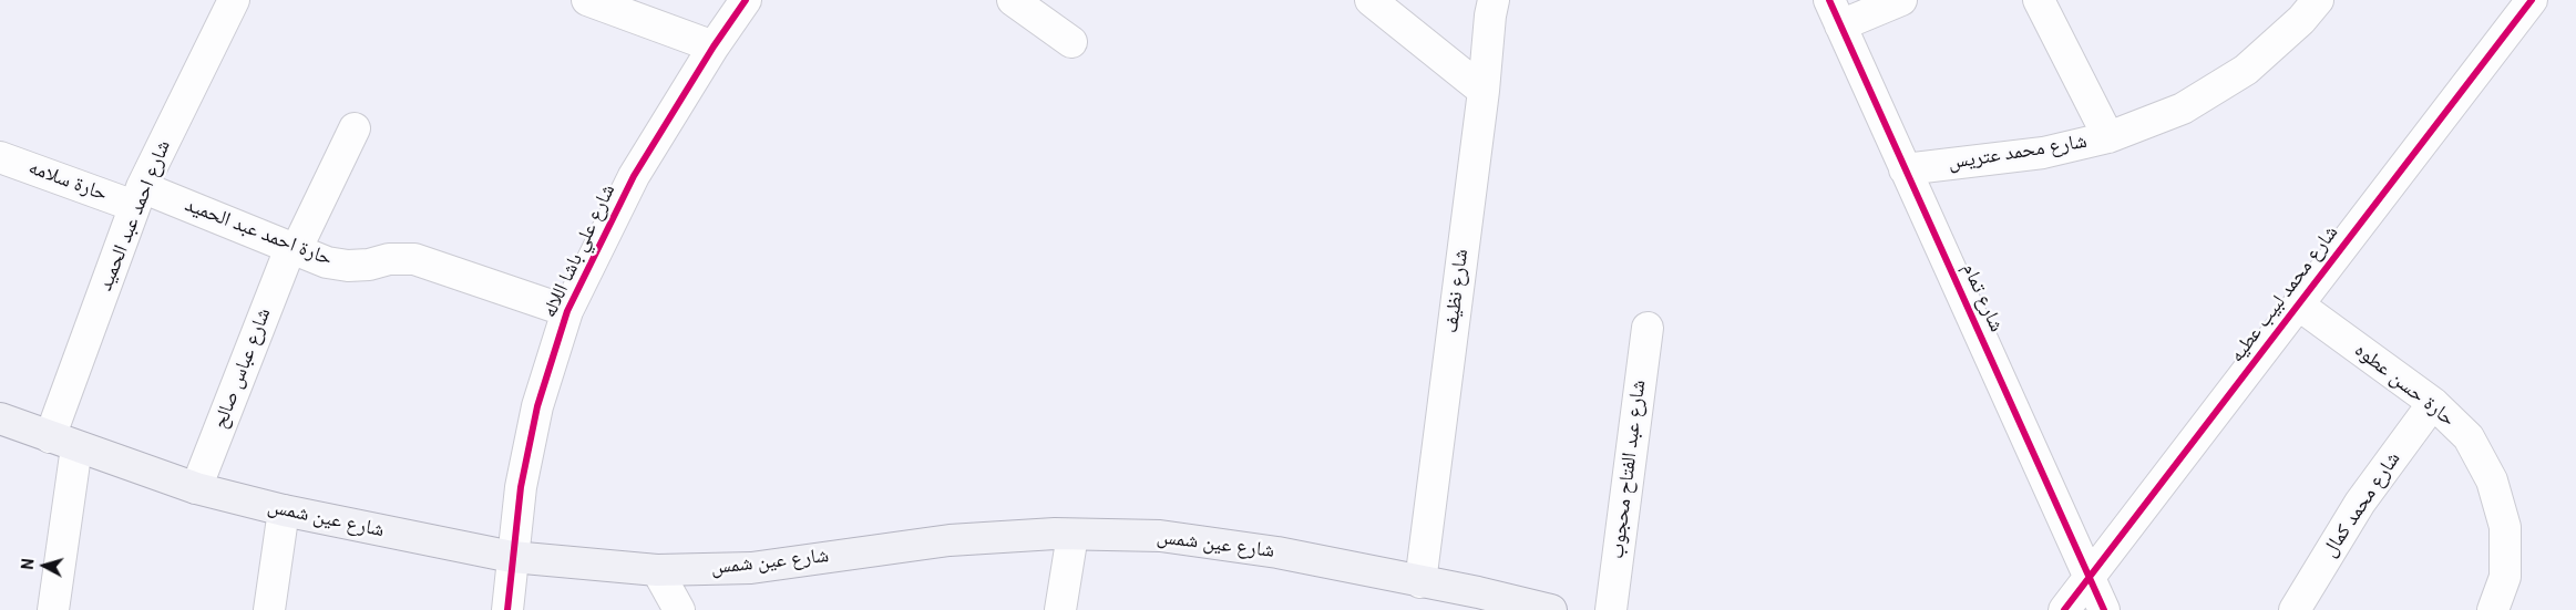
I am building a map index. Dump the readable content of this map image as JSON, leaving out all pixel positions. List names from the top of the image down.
{
  "streets": {
    "main road": ["شارع عين شمس"],
    "street": [
      "شارع محمد عتريس",
      "حارة سلامه",
      "شارع احمد عبد الحميد",
      "حارة احمد عبد الحميد",
      "شارع علي باشا اللاله",
      "شارع نظيف",
      "شارع محمد لبيب عطيه",
      "شارع تمام",
      "شارع عباس صالح",
      "حارة حسن عطوه",
      "شارع عبد الفتاح محجوب",
      "شارع محمد كمال"
    ]
  },
  "crossings": [
    ["شارع محمد عتريس", "شارع تمام"],
    ["حارة سلامه", "شارع احمد عبد الحميد"],
    ["حارة سلامه", "حارة احمد عبد الحميد"],
    ["شارع احمد عبد الحميد", "حارة احمد عبد الحميد"],
    ["شارع احمد عبد الحميد", "شارع عين شمس"],
    ["حارة احمد عبد الحميد", "شارع علي باشا اللاله"],
    ["حارة احمد عبد الحميد", "شارع عباس صالح"],
    ["شارع علي باشا اللاله", "شارع عين شمس"],
    ["شارع نظيف", "شارع عين شمس"],
    ["شارع محمد لبيب عطيه", "شارع تمام"],
    ["شارع محمد لبيب عطيه", "حارة حسن عطوه"],
    ["شارع عباس صالح", "شارع عين شمس"],
    ["حارة حسن عطوه", "شارع محمد كمال"]
  ],
  "north": "left"
}
